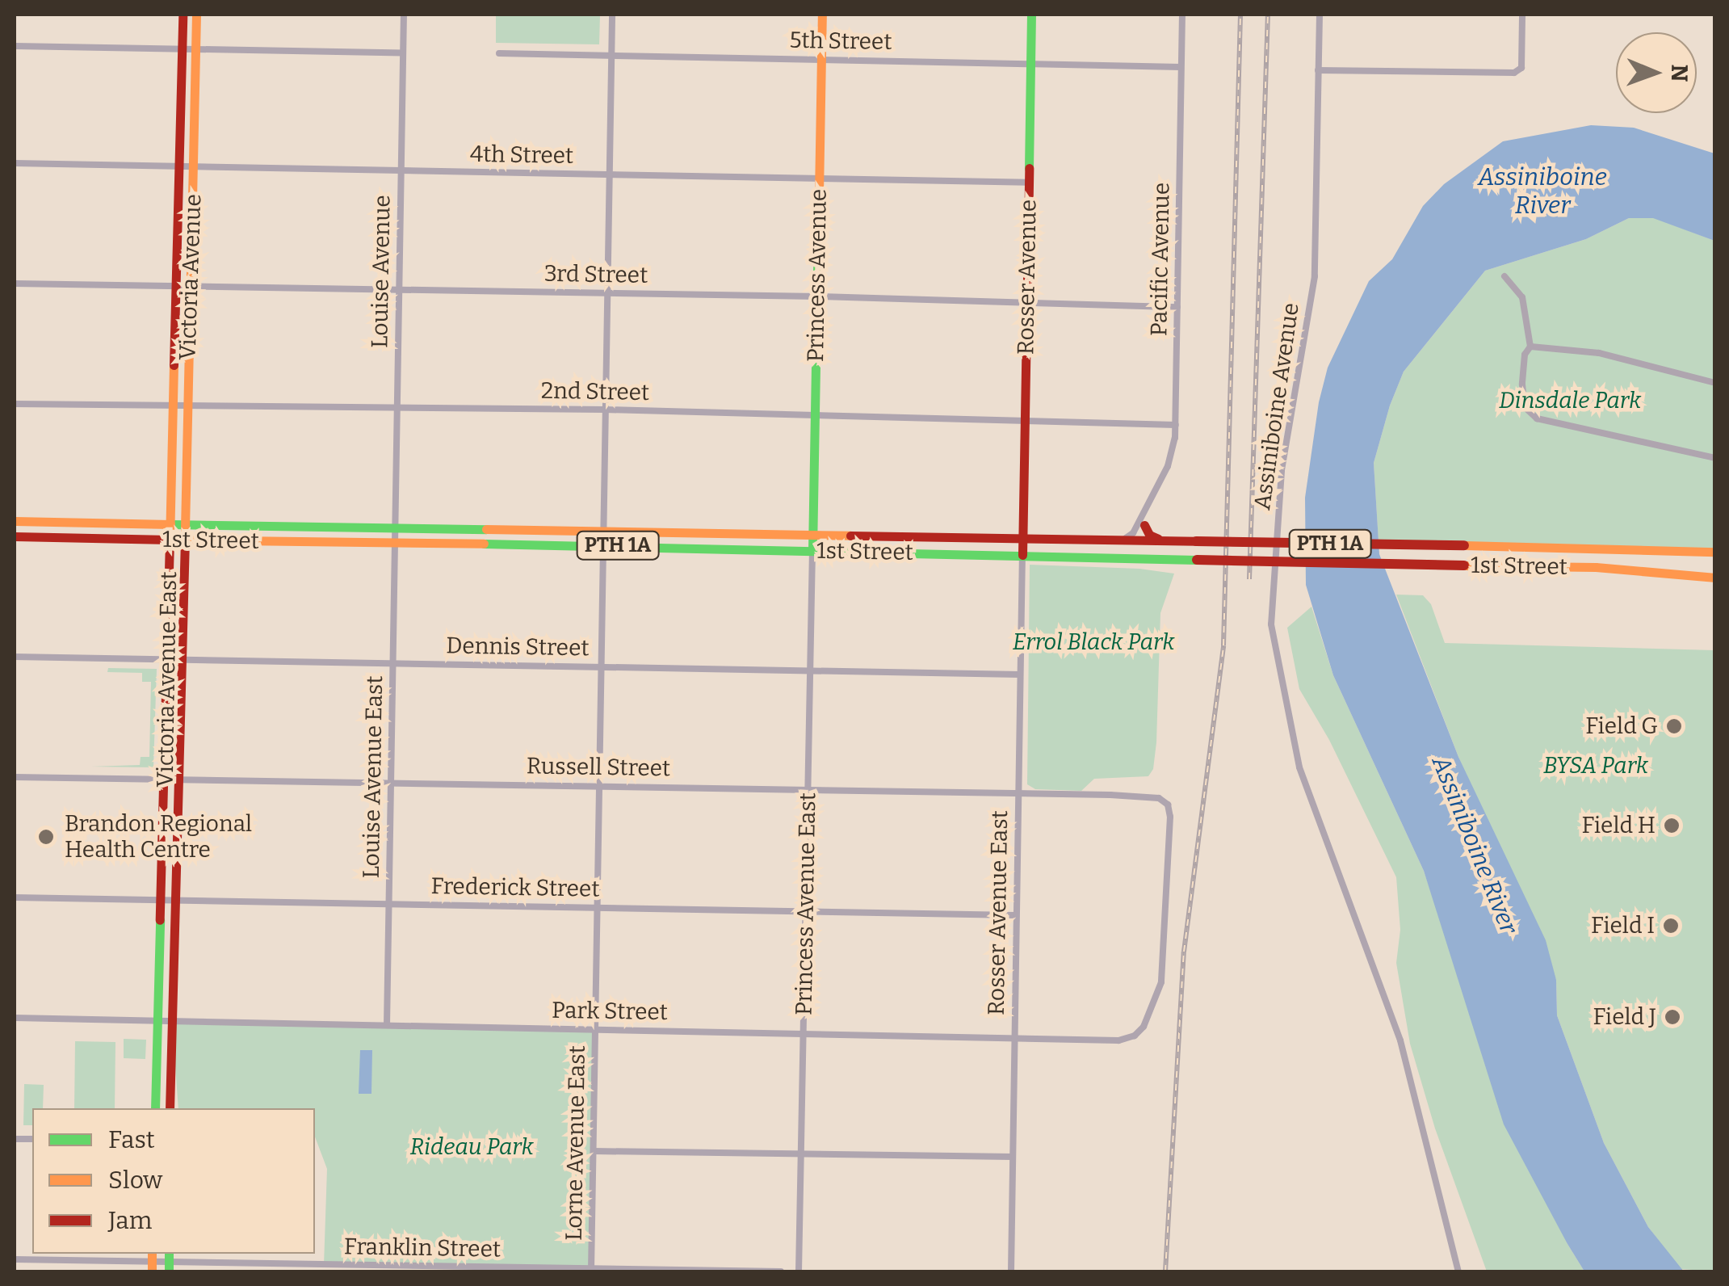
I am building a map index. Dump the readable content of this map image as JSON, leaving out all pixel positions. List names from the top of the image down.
{
  "streets": {
    "main road": [
      "Princess Avenue",
      "Victoria Avenue",
      "Rosser Avenue",
      "1st Street",
      "PTH 1A",
      "Victoria Avenue East",
      "Princess Avenue East"
    ],
    "street": [
      "5th Street",
      "4th Street",
      "Pacific Avenue",
      "Louise Avenue",
      "3rd Street",
      "2nd Street",
      "Assiniboine Avenue",
      "Dennis Street",
      "Russell Street",
      "Louise Avenue East",
      "Frederick Street",
      "Rosser Avenue East",
      "Park Street",
      "Lorne Avenue East",
      "Franklin Street"
    ]
  },
  "crossings": [
    ["5th Street", "Pacific Avenue"],
    ["5th Street", "Princess Avenue"],
    ["5th Street", "Rosser Avenue"],
    ["5th Street", "Lorne Avenue East"],
    ["4th Street", "Louise Avenue"],
    ["4th Street", "Princess Avenue"],
    ["4th Street", "Victoria Avenue"],
    ["4th Street", "Rosser Avenue"],
    ["4th Street", "Lorne Avenue East"],
    ["Pacific Avenue", "3rd Street"],
    ["Pacific Avenue", "2nd Street"],
    ["Pacific Avenue", "1st Street"],
    ["Louise Avenue", "3rd Street"],
    ["Louise Avenue", "2nd Street"],
    ["Louise Avenue", "1st Street"],
    ["Louise Avenue", "Louise Avenue East"],
    ["3rd Street", "Princess Avenue"],
    ["3rd Street", "Victoria Avenue"],
    ["3rd Street", "Rosser Avenue"],
    ["3rd Street", "Lorne Avenue East"],
    ["Princess Avenue", "2nd Street"],
    ["Princess Avenue", "1st Street"],
    ["Princess Avenue", "Princess Avenue East"],
    ["Victoria Avenue", "2nd Street"],
    ["Victoria Avenue", "1st Street"],
    ["Victoria Avenue", "Victoria Avenue East"],
    ["Rosser Avenue", "2nd Street"],
    ["Rosser Avenue", "1st Street"],
    ["Rosser Avenue", "Rosser Avenue East"],
    ["2nd Street", "Lorne Avenue East"],
    ["1st Street", "Victoria Avenue East"],
    ["1st Street", "Louise Avenue East"],
    ["1st Street", "Princess Avenue East"],
    ["1st Street", "Rosser Avenue East"],
    ["1st Street", "Lorne Avenue East"],
    ["Dennis Street", "Victoria Avenue East"],
    ["Dennis Street", "Louise Avenue East"],
    ["Dennis Street", "Princess Avenue East"],
    ["Dennis Street", "Rosser Avenue East"],
    ["Dennis Street", "Lorne Avenue East"],
    ["Victoria Avenue East", "Russell Street"],
    ["Victoria Avenue East", "Frederick Street"],
    ["Victoria Avenue East", "Park Street"],
    ["Russell Street", "Louise Avenue East"],
    ["Russell Street", "Princess Avenue East"],
    ["Russell Street", "Rosser Avenue East"],
    ["Russell Street", "Park Street"],
    ["Russell Street", "Lorne Avenue East"],
    ["Louise Avenue East", "Frederick Street"],
    ["Louise Avenue East", "Park Street"],
    ["Frederick Street", "Princess Avenue East"],
    ["Frederick Street", "Rosser Avenue East"],
    ["Frederick Street", "Lorne Avenue East"],
    ["Princess Avenue East", "Park Street"],
    ["Rosser Avenue East", "Park Street"],
    ["Park Street", "Lorne Avenue East"],
    ["Lorne Avenue East", "Franklin Street"]
  ],
  "water": ["Assiniboine River"],
  "parks": [
    "Dinsdale Park",
    "Errol Black Park",
    "BYSA Park",
    "Rideau Park"
  ],
  "places": [
    "Field G",
    "Field H",
    "Brandon Regional Health Centre",
    "Field I",
    "Field J"
  ],
  "legend": ["Fast", "Slow", "Jam"],
  "north": "right"
}
